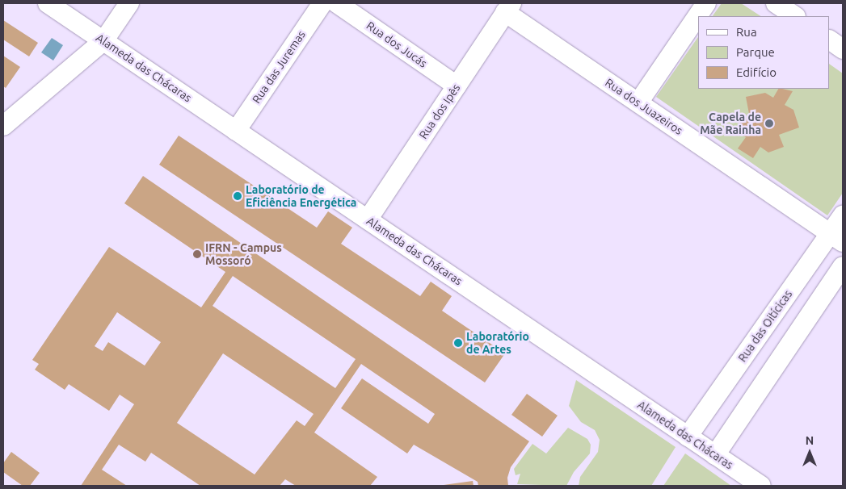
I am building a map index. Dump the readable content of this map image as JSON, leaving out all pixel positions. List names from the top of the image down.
{
  "streets": {
    "street": [
      "Rua dos Jucás",
      "Rua das Juremas",
      "Alameda das Chácaras",
      "Rua dos Juazeiros",
      "Rua dos Ipês",
      "Rua das Oitícicas"
    ]
  },
  "crossings": [
    ["Rua dos Jucás", "Rua dos Ipês"],
    ["Rua das Juremas", "Alameda das Chácaras"],
    ["Alameda das Chácaras", "Rua dos Ipês"],
    ["Alameda das Chácaras", "Rua das Oitícicas"],
    ["Rua dos Juazeiros", "Rua dos Ipês"],
    ["Rua dos Juazeiros", "Rua das Oitícicas"]
  ],
  "places": [
    "Capela de Mãe Rainha",
    "Laboratório de Eficiência Energética",
    "IFRN - Campus Mossoró",
    "Laboratório de Artes"
  ],
  "legend": ["Rua", "Parque", "Edifício"],
  "north": "top"
}
